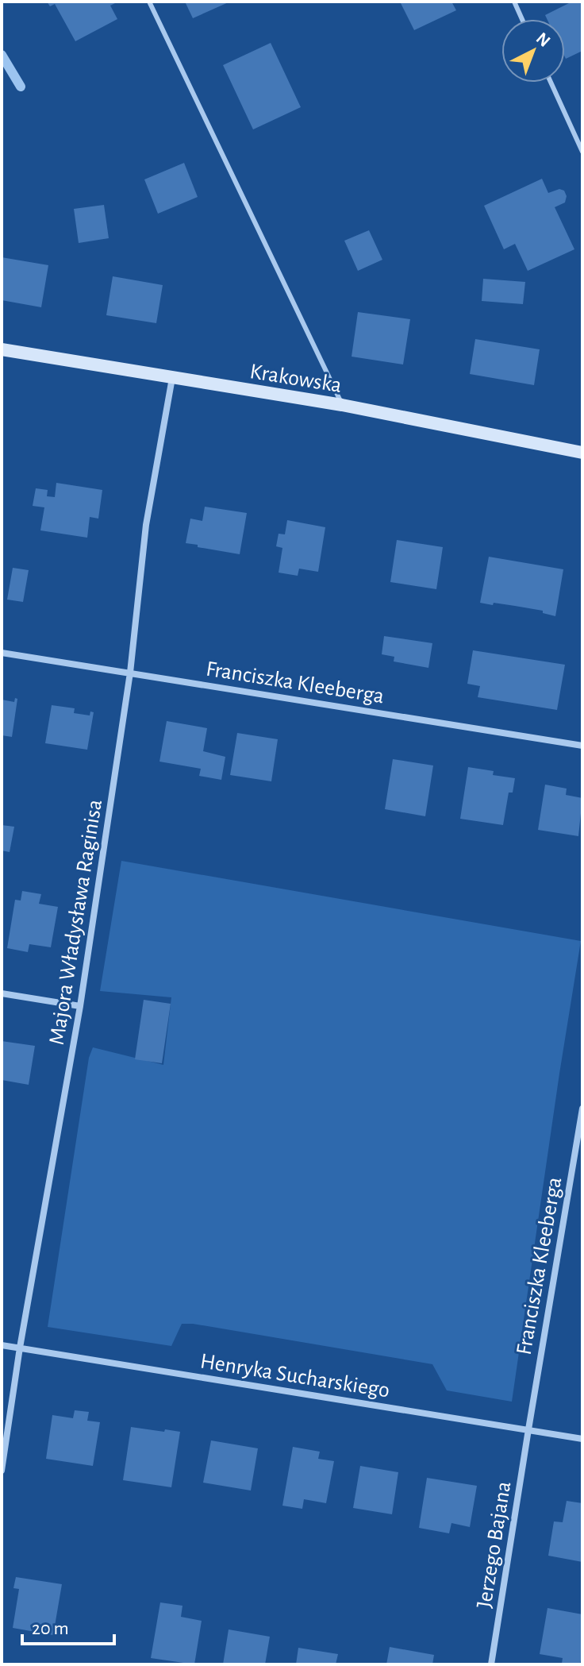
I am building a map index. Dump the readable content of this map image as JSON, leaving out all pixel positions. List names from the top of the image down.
{
  "streets": {
    "main road": ["Krakowska"],
    "street": [
      "Franciszka Kleeberga",
      "Majora Władysława Raginisa",
      "Henryka Sucharskiego",
      "Jerzego Bajana"
    ]
  },
  "crossings": [
    ["Krakowska", "Majora Władysława Raginisa"],
    ["Franciszka Kleeberga", "Majora Władysława Raginisa"],
    ["Franciszka Kleeberga", "Henryka Sucharskiego"],
    ["Franciszka Kleeberga", "Jerzego Bajana"],
    ["Majora Władysława Raginisa", "Henryka Sucharskiego"],
    ["Henryka Sucharskiego", "Jerzego Bajana"]
  ],
  "scale_bar": "20 m",
  "north": "top right"
}
